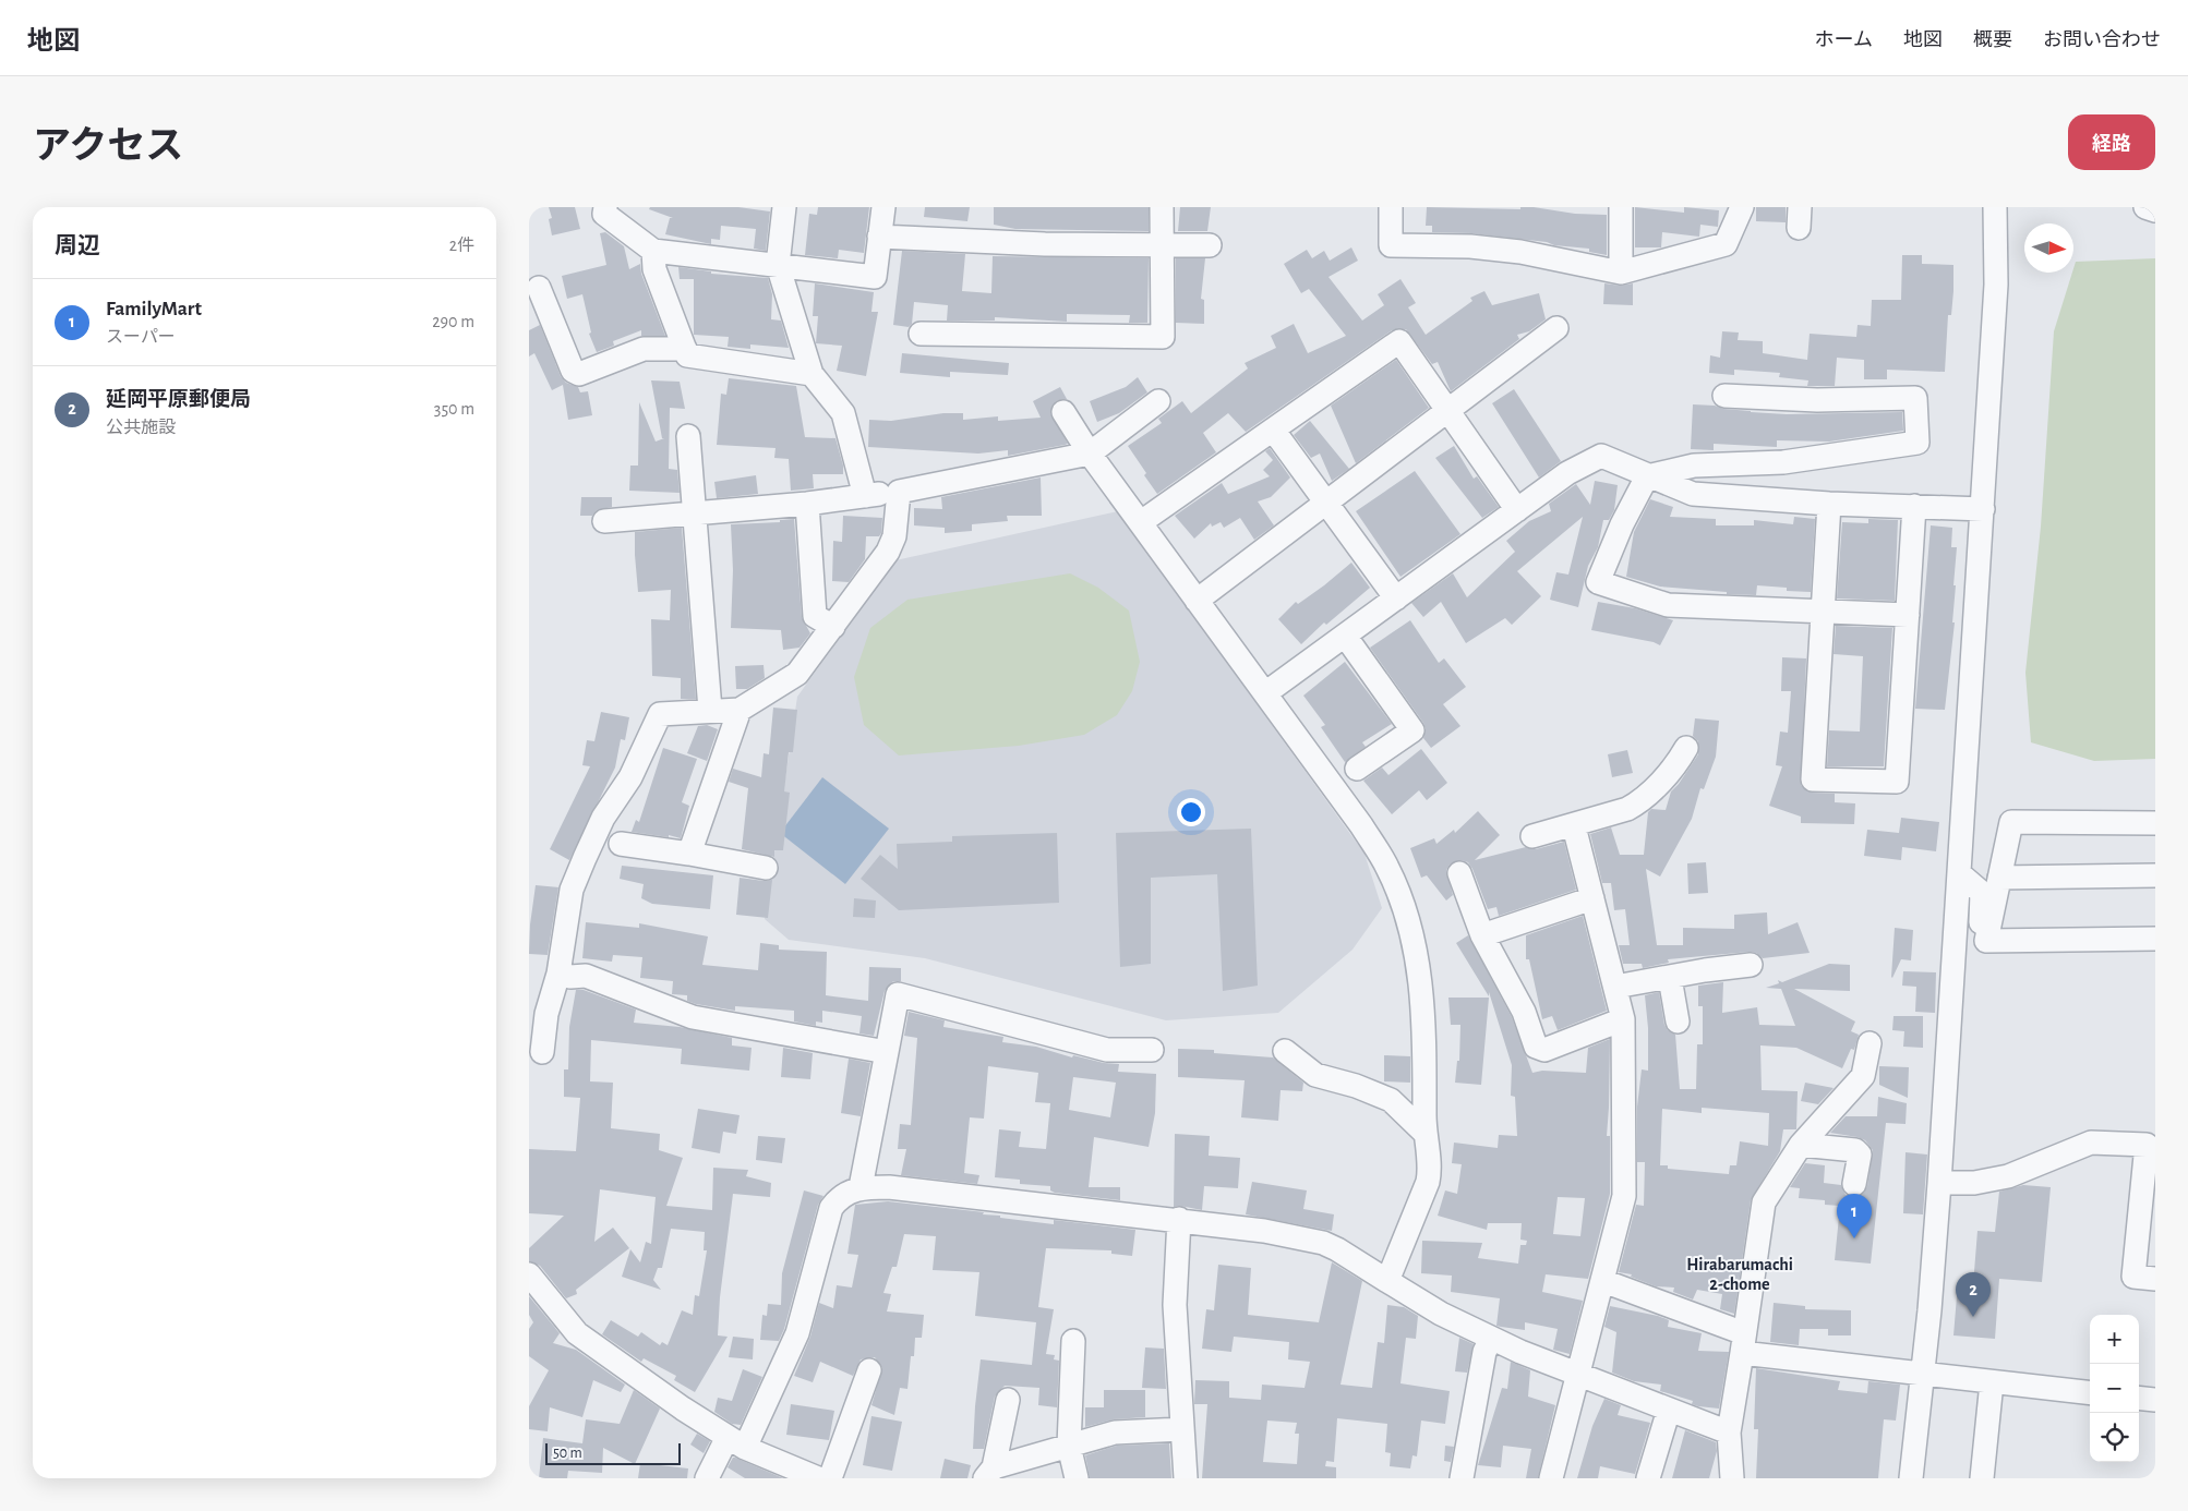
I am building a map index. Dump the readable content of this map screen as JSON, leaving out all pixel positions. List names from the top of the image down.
{
  "districts": ["Hirabarumachi 2-chome"],
  "scale_bar": "50 m",
  "north": "right",
  "page": {
    "header": "地図",
    "nav": [
      "ホーム",
      "地図",
      "概要",
      "お問い合わせ"
    ],
    "title": "アクセス",
    "buttons": "経路",
    "heading": ["周辺", "2件"],
    "list": [
      {
        "mark": "1",
        "name": "FamilyMart",
        "note": "スーパー",
        "value": "290 m"
      },
      {
        "mark": "2",
        "name": "延岡平原郵便局",
        "note": "公共施設",
        "value": "350 m"
      }
    ],
    "pins": ["1", "2"],
    "map_buttons": ["+", "−"],
    "scale": "50 m"
  }
}
